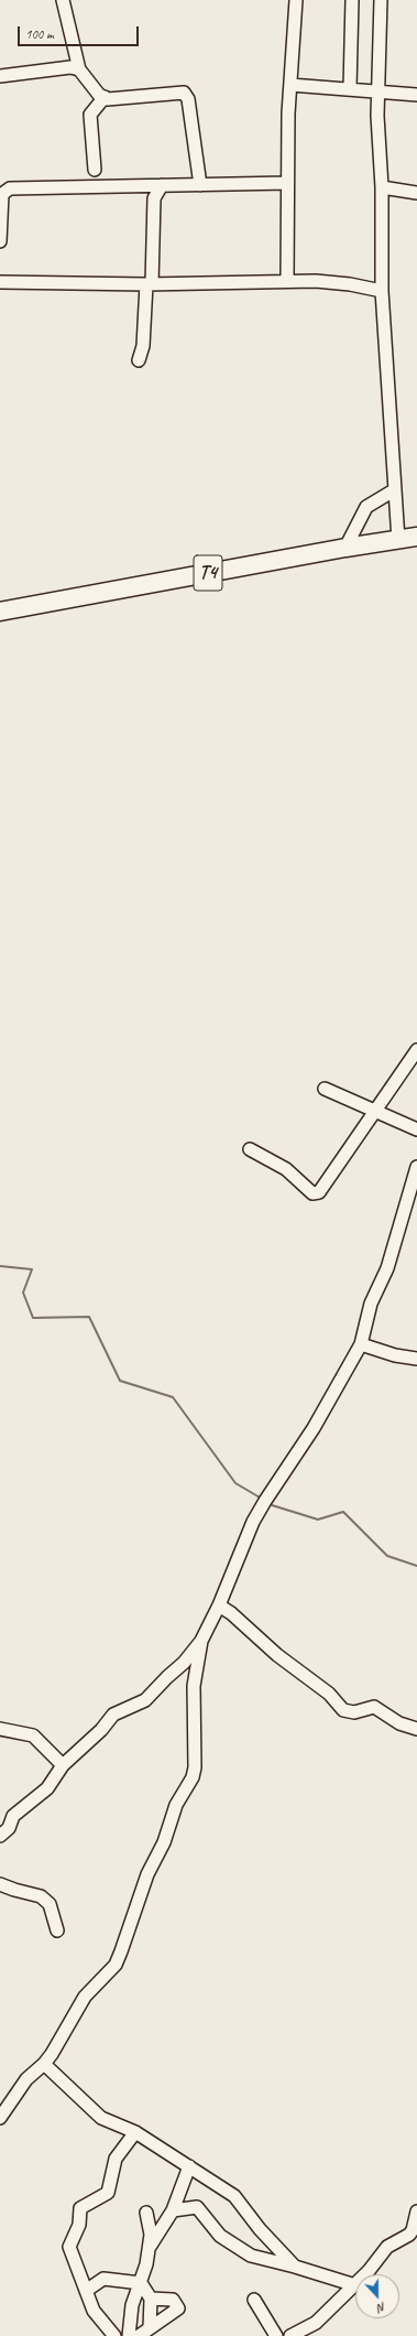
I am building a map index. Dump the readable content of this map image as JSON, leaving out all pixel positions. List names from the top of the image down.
{
  "streets": {
    "highway": ["T4"]
  },
  "scale_bar": "100 m",
  "north": "bottom"
}
